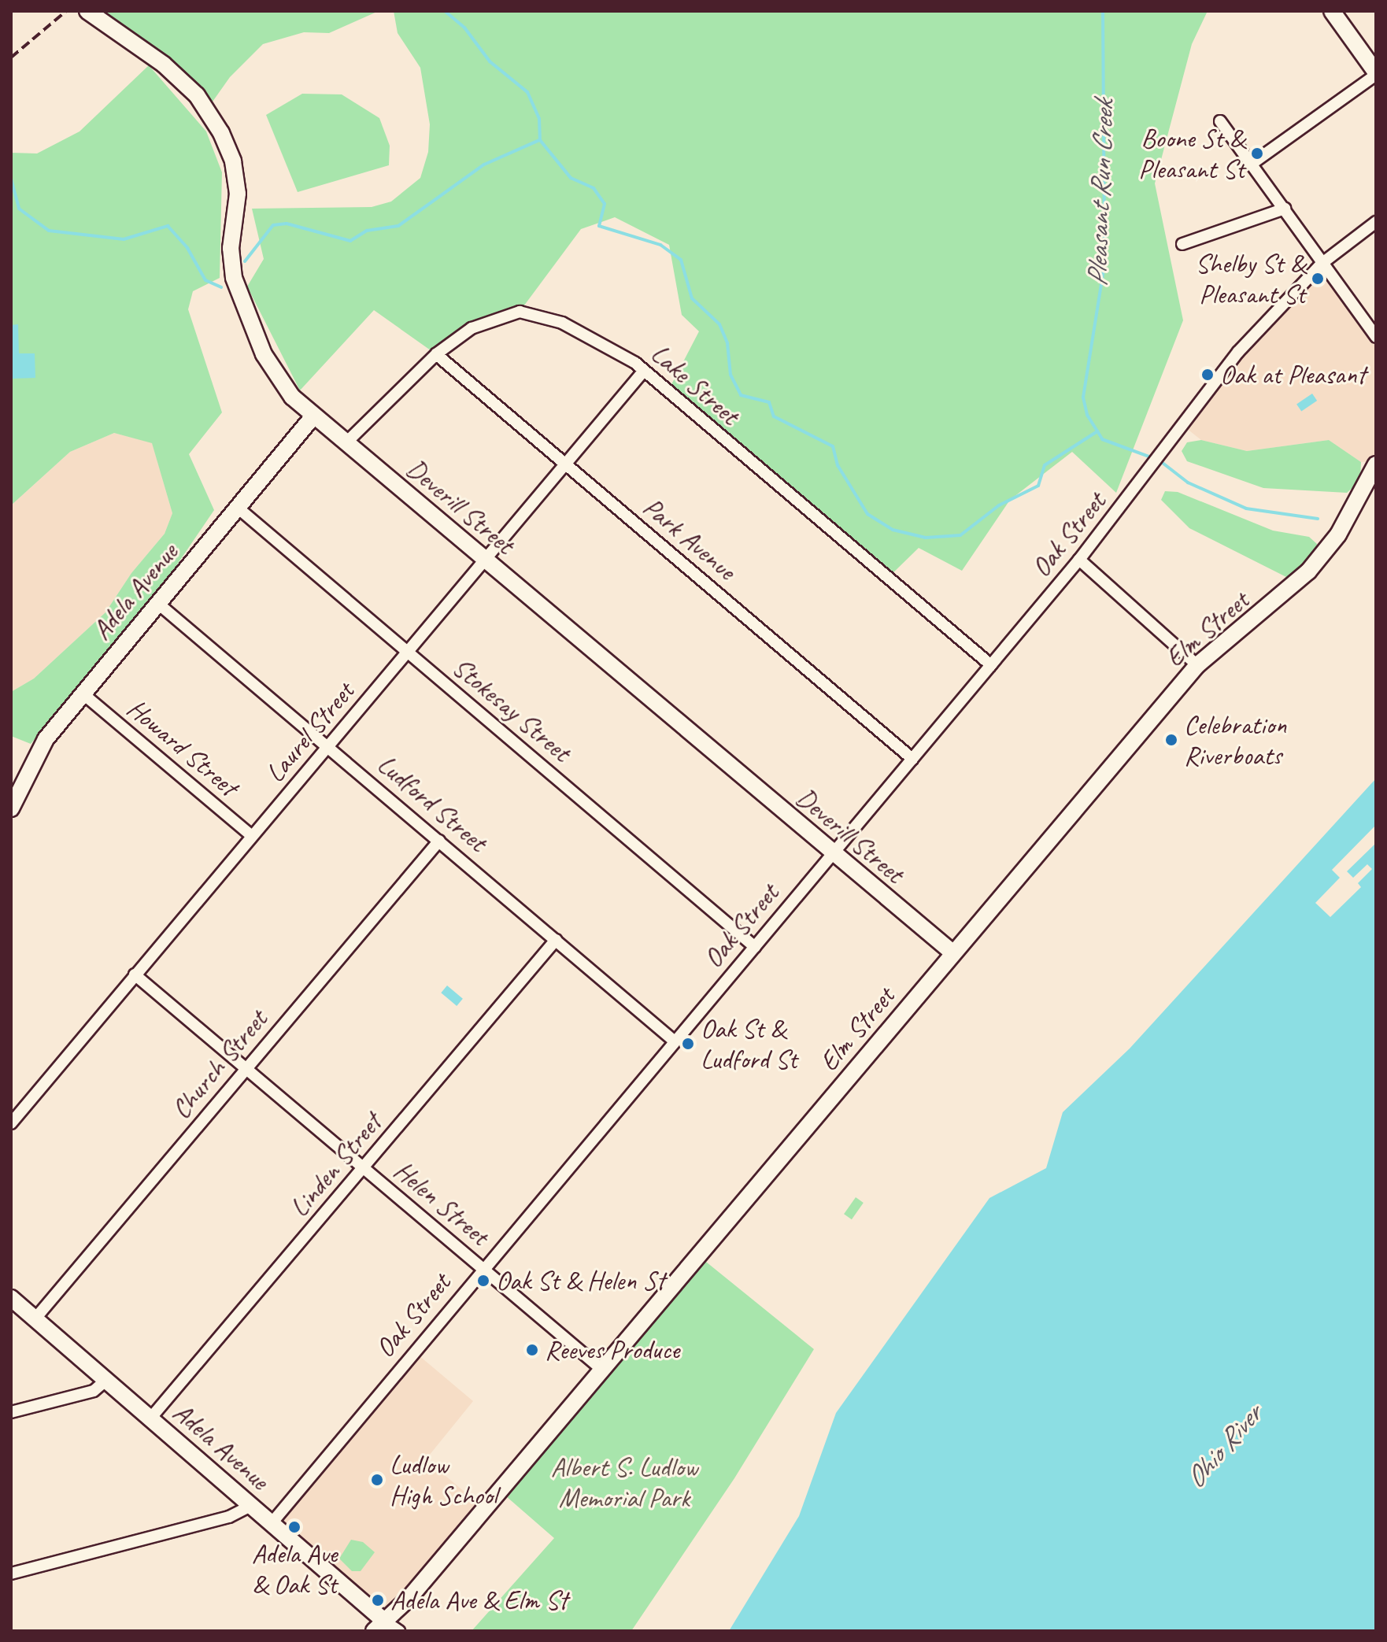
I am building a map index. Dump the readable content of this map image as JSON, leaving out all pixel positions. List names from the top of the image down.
{
  "streets": {
    "main road": ["Deverill Street", "Adela Avenue", "Elm Street"],
    "street": [
      "Lake Street",
      "Oak Street",
      "Park Avenue",
      "Stokesay Street",
      "Laurel Street",
      "Howard Street",
      "Ludford Street",
      "Church Street",
      "Linden Street",
      "Helen Street"
    ]
  },
  "crossings": [
    ["Lake Street", "Deverill Street"],
    ["Lake Street", "Oak Street"],
    ["Lake Street", "Park Avenue"],
    ["Lake Street", "Laurel Street"],
    ["Deverill Street", "Oak Street"],
    ["Deverill Street", "Adela Avenue"],
    ["Deverill Street", "Elm Street"],
    ["Deverill Street", "Laurel Street"],
    ["Oak Street", "Park Avenue"],
    ["Oak Street", "Adela Avenue"],
    ["Oak Street", "Stokesay Street"],
    ["Oak Street", "Ludford Street"],
    ["Oak Street", "Helen Street"],
    ["Park Avenue", "Laurel Street"],
    ["Adela Avenue", "Elm Street"],
    ["Adela Avenue", "Stokesay Street"],
    ["Adela Avenue", "Howard Street"],
    ["Adela Avenue", "Ludford Street"],
    ["Adela Avenue", "Church Street"],
    ["Adela Avenue", "Linden Street"],
    ["Elm Street", "Helen Street"],
    ["Stokesay Street", "Laurel Street"],
    ["Laurel Street", "Howard Street"],
    ["Laurel Street", "Ludford Street"],
    ["Laurel Street", "Helen Street"],
    ["Ludford Street", "Church Street"],
    ["Ludford Street", "Linden Street"],
    ["Church Street", "Helen Street"],
    ["Linden Street", "Helen Street"]
  ],
  "water": ["Pleasant Run Creek", "Ohio River"],
  "parks": ["Albert S. Ludlow Memorial Park"],
  "places": [
    "Boone St & Pleasant St",
    "Shelby St & Pleasant St",
    "Oak at Pleasant",
    "Celebration Riverboats",
    "Oak St & Ludford St",
    "Oak St & Helen St",
    "Reeves Produce",
    "Ludlow High School",
    "Adela Ave & Oak St",
    "Adela Ave & Elm St"
  ]
}
